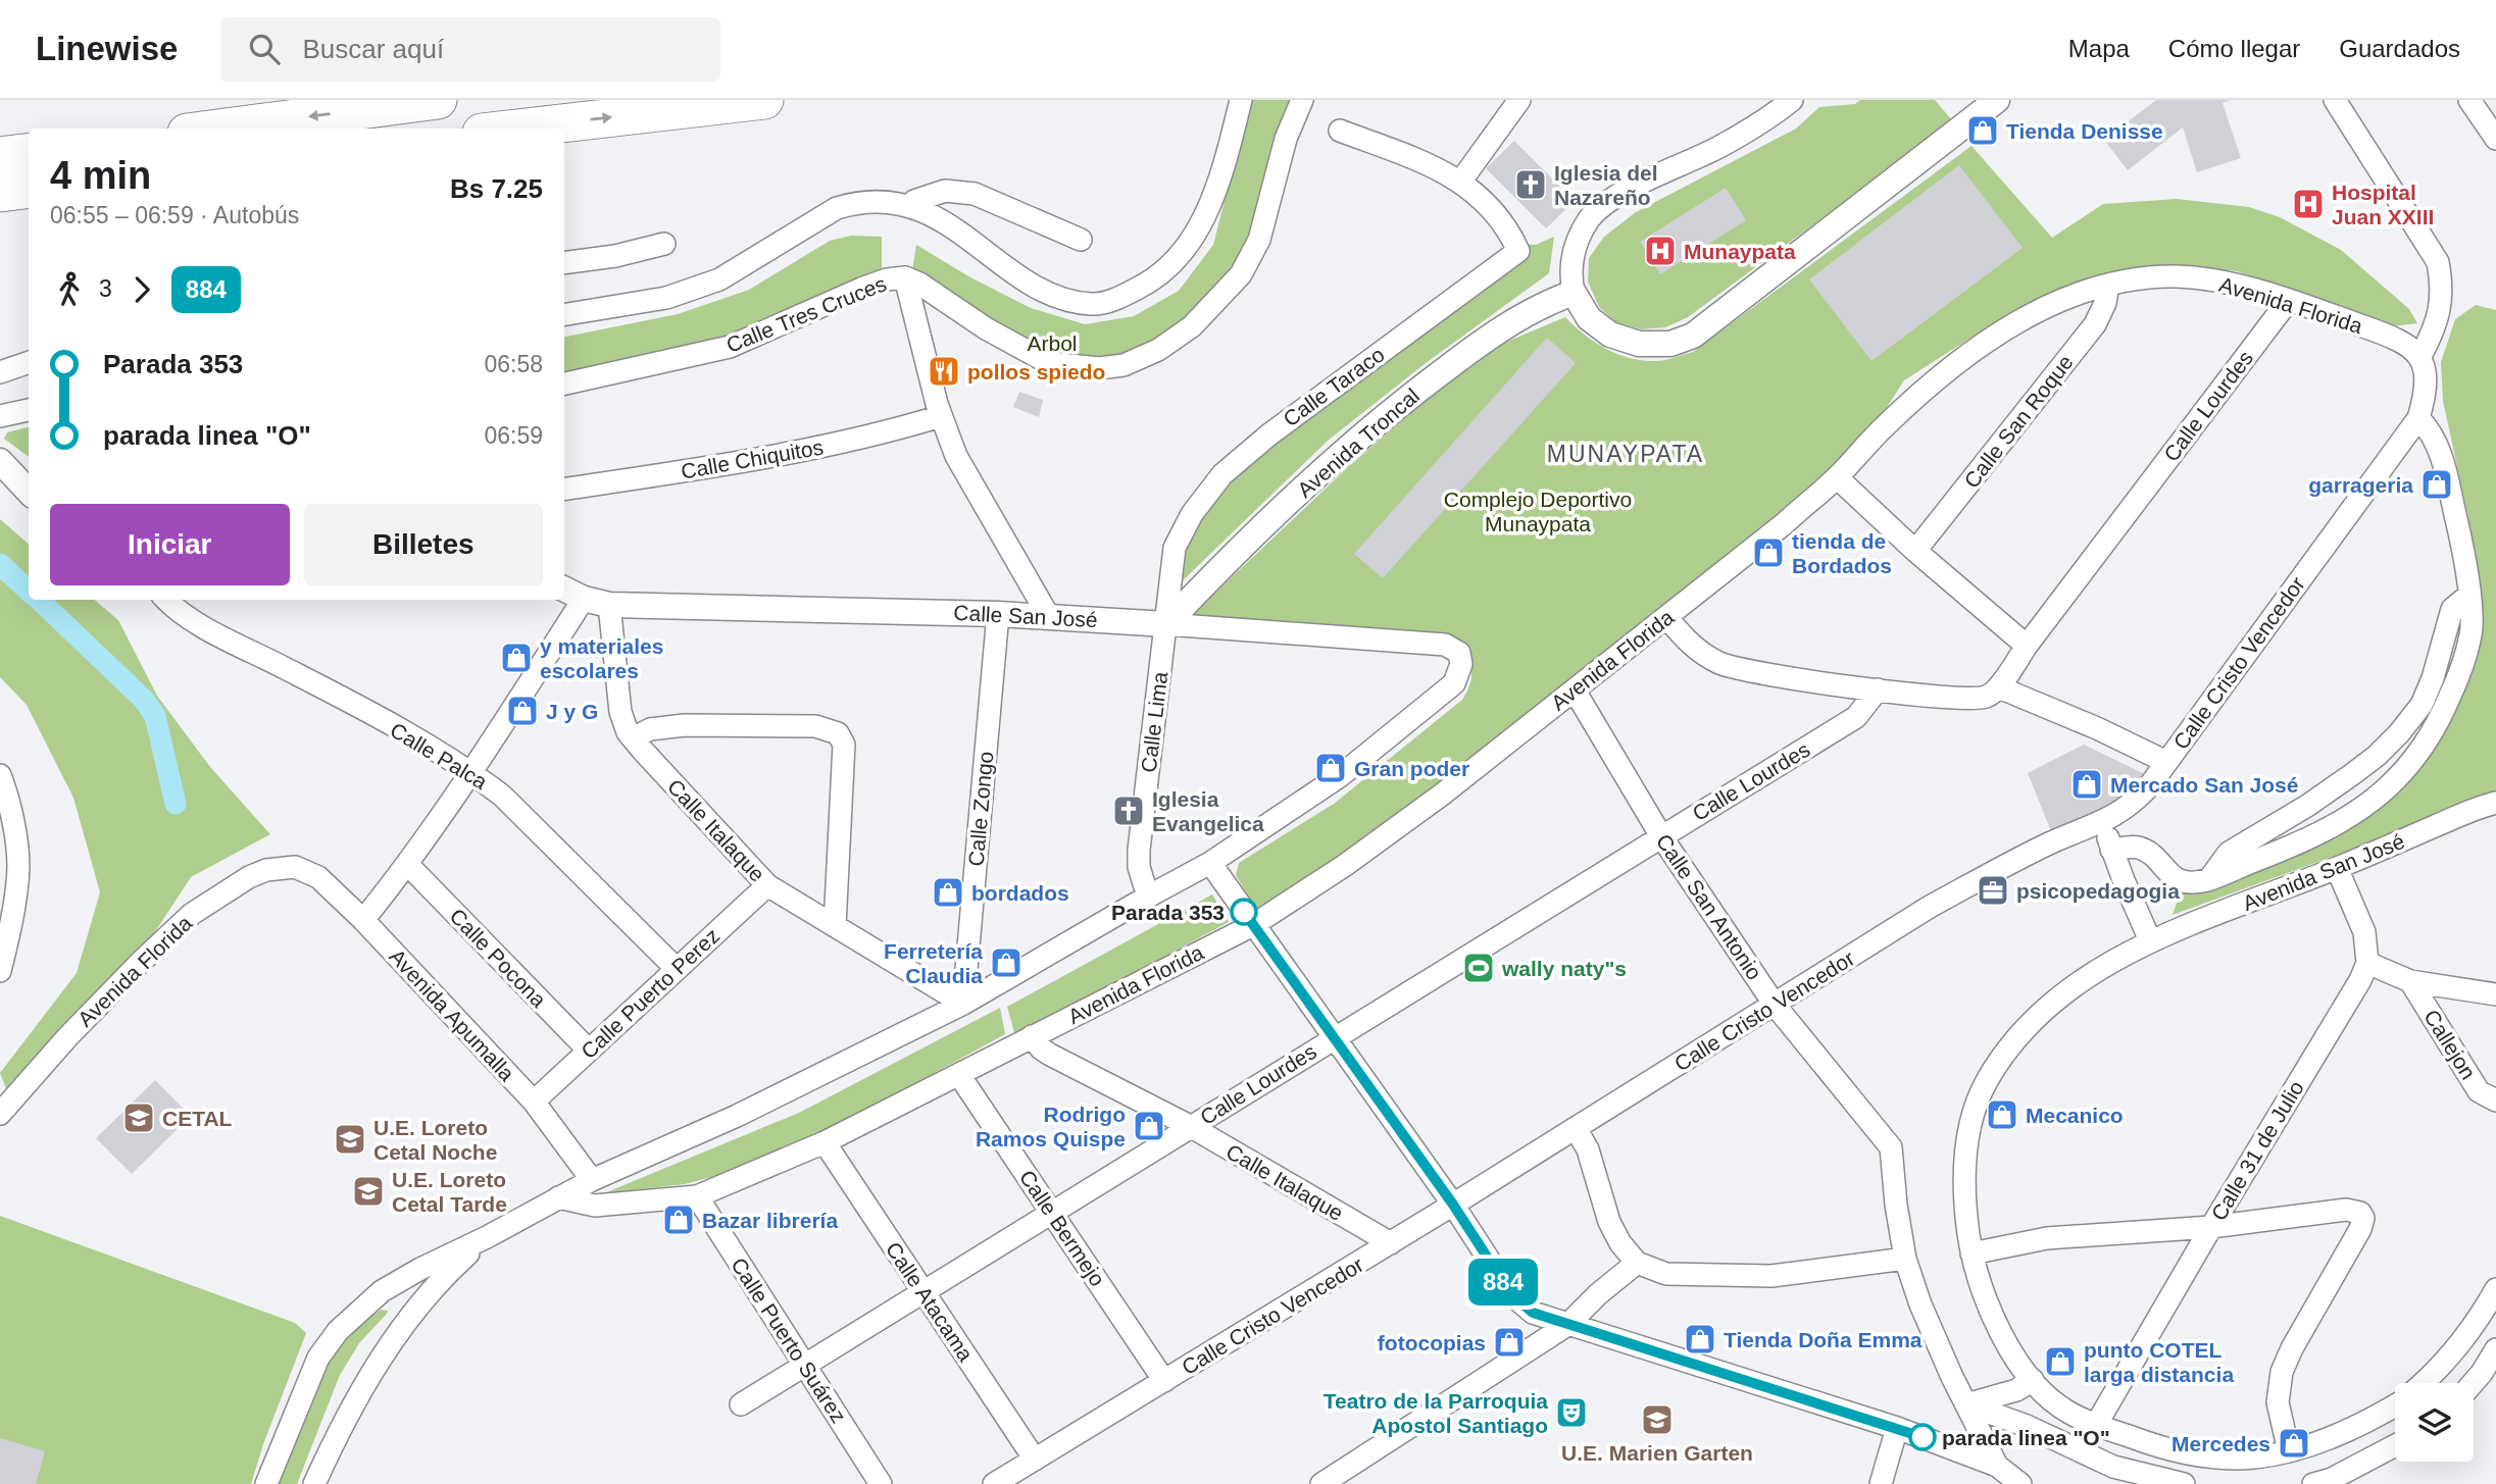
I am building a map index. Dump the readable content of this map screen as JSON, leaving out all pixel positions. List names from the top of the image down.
{
  "streets": {
    "street": [
      "Avenida Florida",
      "Calle Tres Cruces",
      "Calle Taraco",
      "Calle Lourdes",
      "Calle San Roque",
      "Avenida Troncal",
      "Calle Chiquitos",
      "Calle San José",
      "Calle Cristo Vencedor",
      "Calle Lima",
      "Calle Palca",
      "Calle Zongo",
      "Calle Italaque",
      "Avenida San José",
      "Calle San Antonio",
      "Calle Pocona",
      "Calle Puerto Perez",
      "Avenida Apumalla",
      "Callejon",
      "Calle 31 de Julio",
      "Calle Bermejo",
      "Calle Atacama",
      "Calle Puerto Suárez"
    ]
  },
  "crossings": [
    ["Avenida Florida", "Calle Lourdes"],
    ["Avenida Florida", "Calle San Roque"],
    ["Avenida Florida", "Calle Italaque"],
    ["Avenida Florida", "Calle San Antonio"],
    ["Avenida Florida", "Avenida Apumalla"],
    ["Avenida Florida", "Calle Bermejo"],
    ["Avenida Florida", "Calle Atacama"],
    ["Avenida Florida", "Calle Puerto Suárez"],
    ["Calle Taraco", "Calle Lima"],
    ["Calle Lourdes", "Calle Italaque"],
    ["Calle Lourdes", "Calle San Antonio"],
    ["Calle Lourdes", "Calle Bermejo"],
    ["Calle Lourdes", "Calle Atacama"],
    ["Calle Lourdes", "Calle Puerto Suárez"],
    ["Avenida Troncal", "Calle San José"],
    ["Avenida Troncal", "Calle Lima"],
    ["Calle San José", "Calle Lima"],
    ["Calle San José", "Calle Zongo"],
    ["Calle San José", "Calle Italaque"],
    ["Calle Cristo Vencedor", "Calle Italaque"],
    ["Calle Cristo Vencedor", "Calle San Antonio"],
    ["Calle Cristo Vencedor", "Calle Bermejo"],
    ["Calle Cristo Vencedor", "Calle Atacama"],
    ["Calle Palca", "Calle Puerto Perez"],
    ["Calle Zongo", "Calle Italaque"],
    ["Calle Italaque", "Calle Puerto Perez"],
    ["Avenida San José", "Calle 31 de Julio"],
    ["Calle Pocona", "Calle Puerto Perez"],
    ["Calle Puerto Perez", "Avenida Apumalla"]
  ],
  "districts": ["MUNAYPATA"],
  "parks": ["Arbol", "Complejo Deportivo Munaypata"],
  "places": {
    "shop": [
      "Tienda Denisse",
      "garrageria",
      "tienda de Bordados",
      "y materiales escolares",
      "J y G",
      "Gran poder",
      "Mercado San José",
      "bordados",
      "Ferretería Claudia",
      "Mecanico",
      "Rodrigo Ramos Quispe",
      "Bazar librería",
      "Tienda Doña Emma",
      "fotocopias",
      "punto COTEL larga distancia",
      "Mercedes"
    ],
    "church": ["Iglesia del Nazareño", "Iglesia Evangelica"],
    "hospital": ["Hospital Juan XXIII", "Munaypata"],
    "restaurant": ["pollos spiedo"],
    "office": ["psicopedagogia"],
    "other": ["Parada 353", "parada linea \"O\""],
    "sports": ["wally naty\"s"],
    "school or university": [
      "CETAL",
      "U.E. Loreto Cetal Noche",
      "U.E. Loreto Cetal Tarde",
      "U.E. Marien Garten"
    ],
    "theatre": ["Teatro de la Parroquia Apostol Santiago"]
  },
  "lines": ["bus line 884"],
  "page": {
    "header": "Linewise",
    "search": "Buscar aquí",
    "nav": ["Mapa", "Cómo llegar", "Guardados"],
    "on_map": "884",
    "heading": ["4 min", "06:55 – 06:59 · Autobús", "Bs 7.25"],
    "legs": ["3", "884"],
    "list": [
      {
        "name": "Parada 353",
        "value": "06:58"
      },
      {
        "name": "parada linea \"O\"",
        "value": "06:59"
      }
    ],
    "buttons": ["Iniciar", "Billetes"]
  }
}
